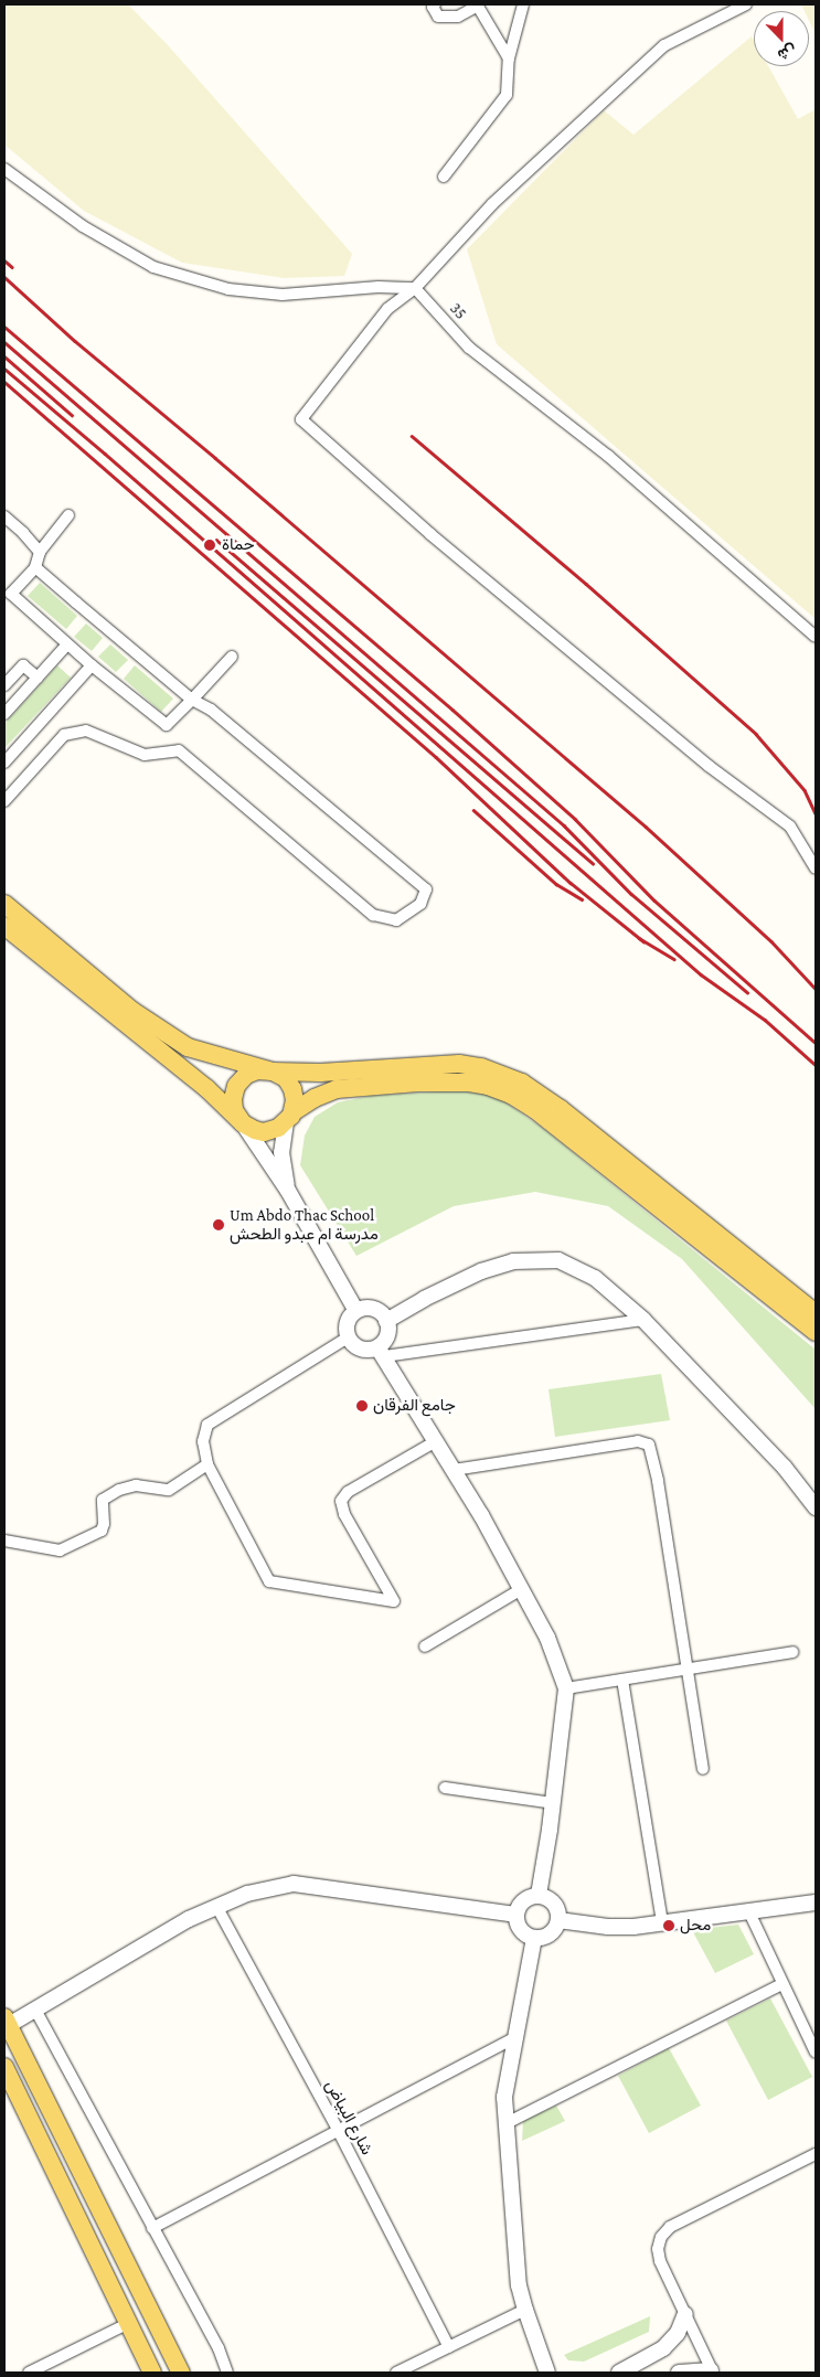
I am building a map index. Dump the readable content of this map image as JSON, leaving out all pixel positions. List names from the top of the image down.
{
  "streets": {
    "street": ["35", "شارع البياض"]
  },
  "places": [
    "حماة",
    "Um Abdo Thac School مدرسة ام عبدو الطحش",
    "جامع الفرقان",
    "محل"
  ],
  "north": "bottom"
}
